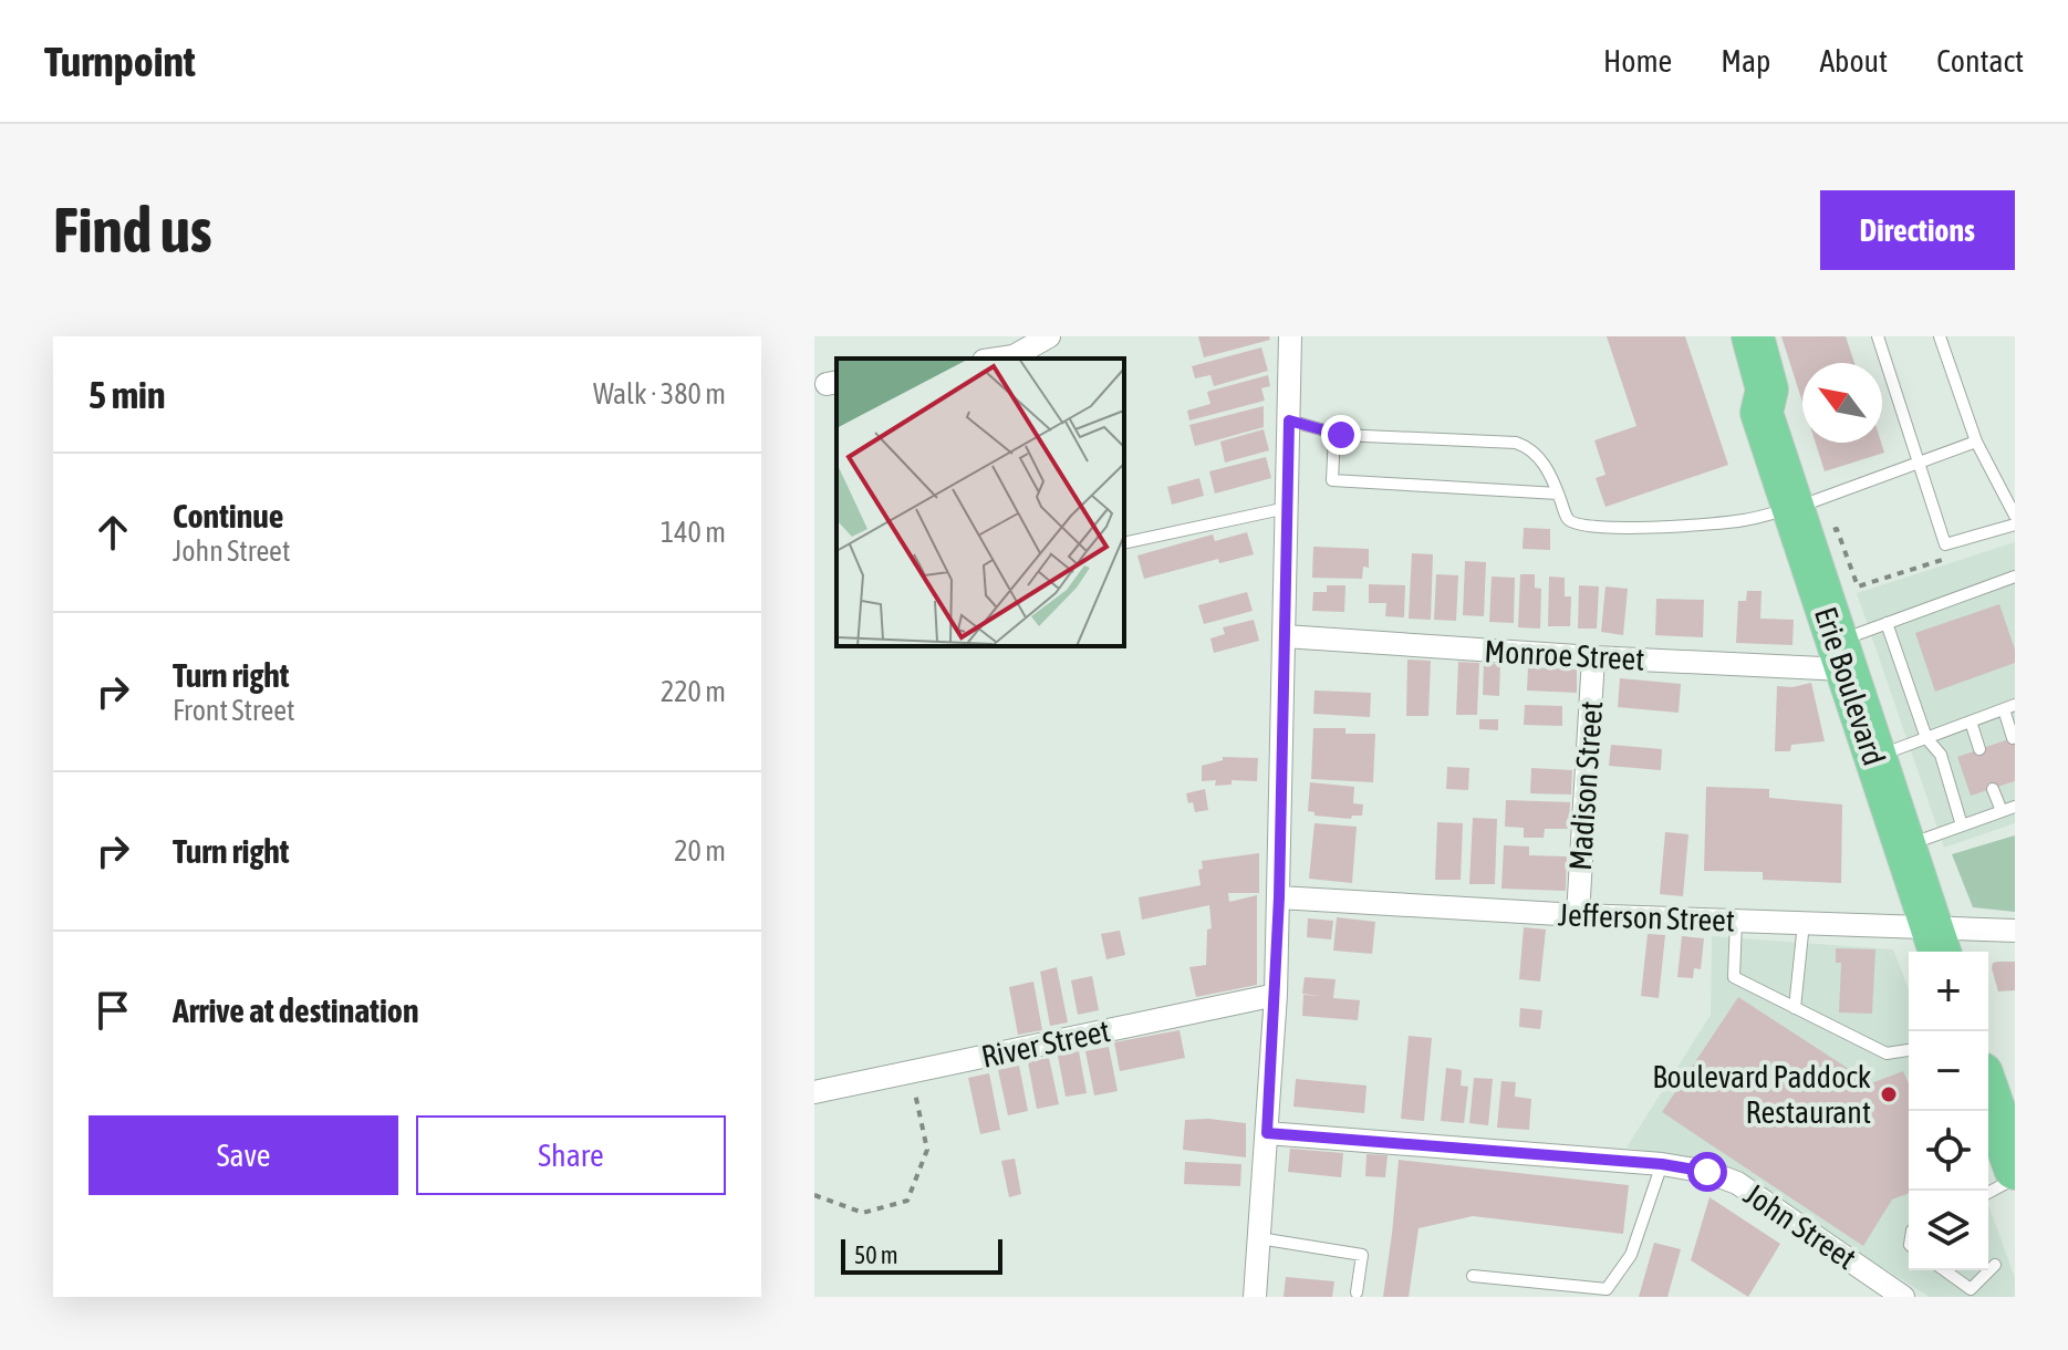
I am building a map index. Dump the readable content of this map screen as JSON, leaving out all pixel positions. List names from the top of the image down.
{
  "streets": {
    "highway": ["Erie Boulevard"],
    "street": [
      "Monroe Street",
      "Madison Street",
      "Jefferson Street",
      "River Street",
      "John Street"
    ]
  },
  "crossings": [
    ["Monroe Street", "Erie Boulevard"],
    ["Monroe Street", "Madison Street"],
    ["Erie Boulevard", "Jefferson Street"],
    ["Madison Street", "Jefferson Street"]
  ],
  "places": ["Boulevard Paddock Restaurant"],
  "scale_bar": "50 m",
  "north": "top left",
  "page": {
    "header": "Turnpoint",
    "nav": [
      "Home",
      "Map",
      "About",
      "Contact"
    ],
    "buttons": [
      "Directions",
      ["Save", "Share"]
    ],
    "title": "Find us",
    "heading": ["5 min", "Walk · 380 m"],
    "list": [
      ["Continue", "John Street", "140 m"],
      ["Turn right", "Front Street", "220 m"],
      ["Turn right", "20 m"],
      "Arrive at destination"
    ],
    "map_buttons": ["+", "−"],
    "scale": "50 m"
  }
}
